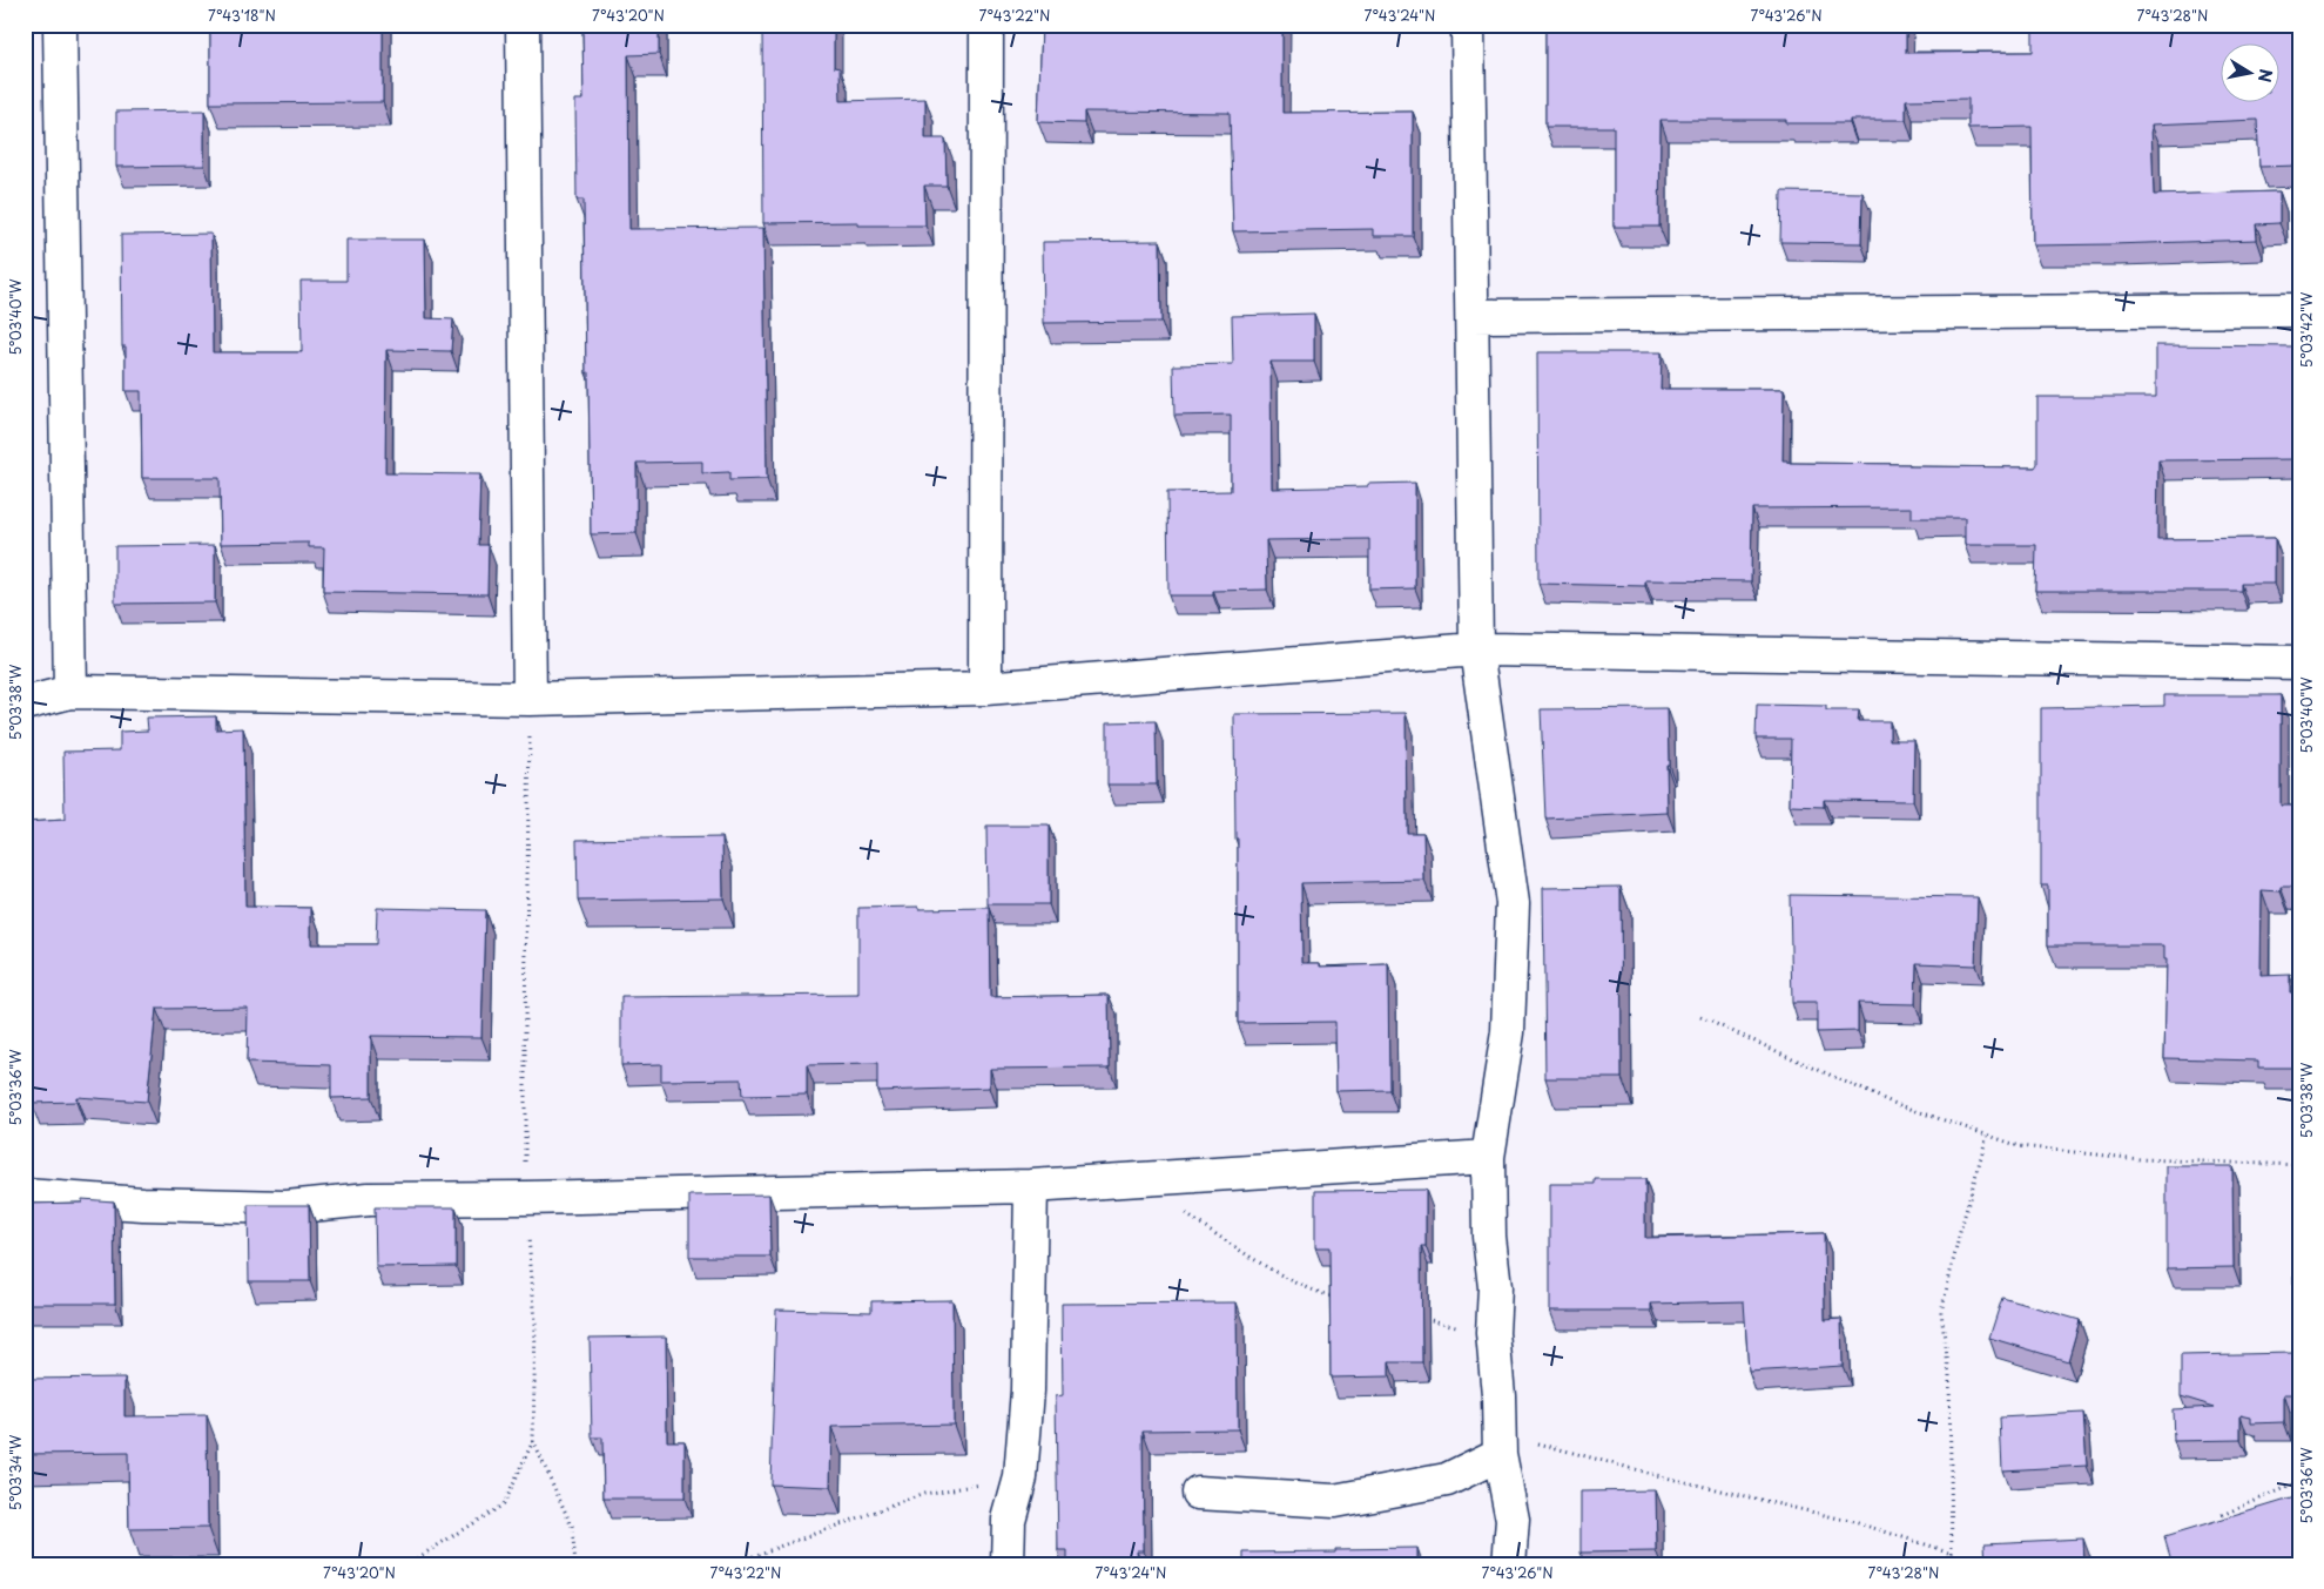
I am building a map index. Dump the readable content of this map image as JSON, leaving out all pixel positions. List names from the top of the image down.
{
  "north": "right",
  "coordinates": [
    "7°43'18\"N",
    "7°43'20\"N",
    "7°43'22\"N",
    "7°43'24\"N",
    "7°43'26\"N",
    "7°43'28\"N",
    "5°03'40\"W",
    "5°03'42\"W",
    "5°03'38\"W",
    "5°03'36\"W",
    "5°03'34\"W"
  ]
}
